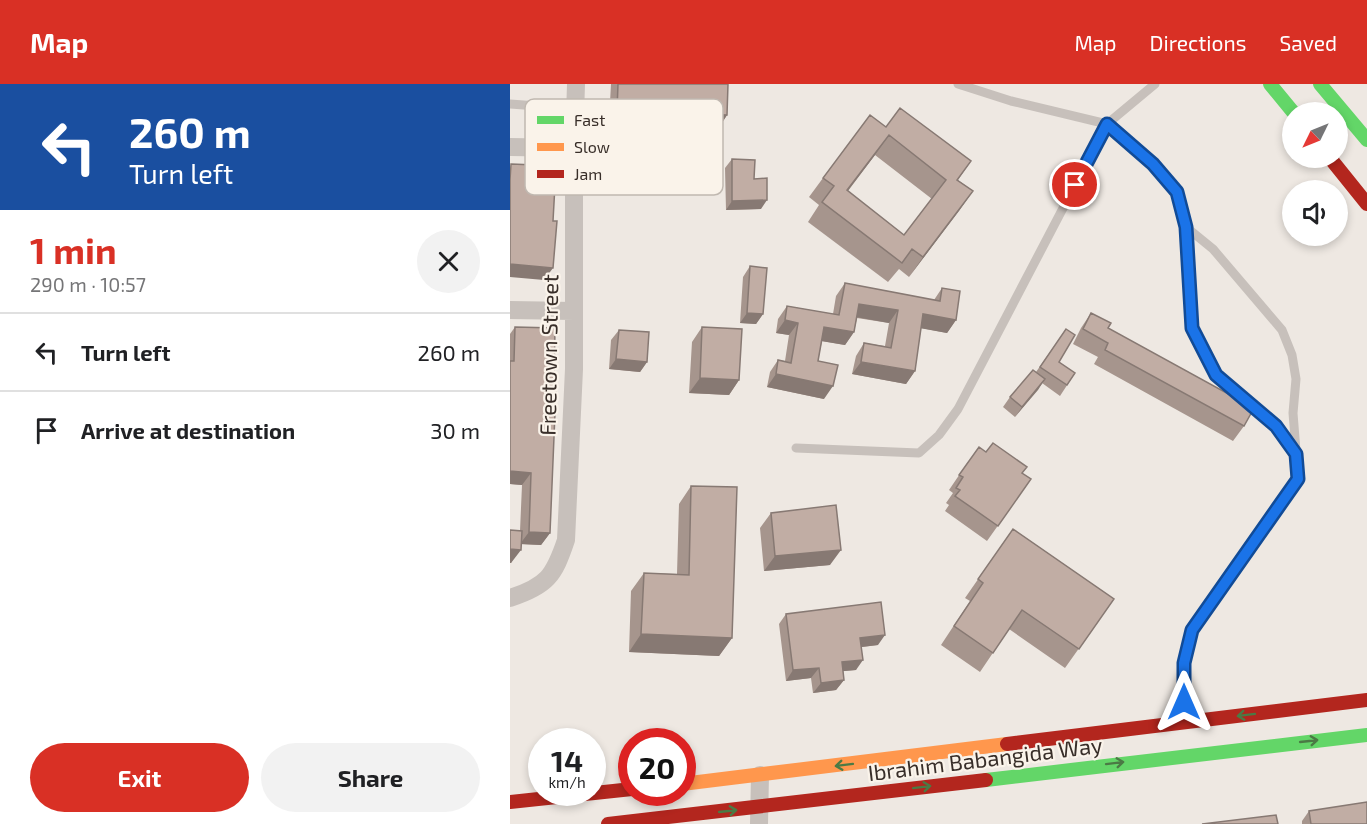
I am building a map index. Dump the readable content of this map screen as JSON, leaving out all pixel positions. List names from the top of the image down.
{
  "streets": {
    "main road": ["Ibrahim Babangida Way"],
    "street": ["Freetown Street"]
  },
  "legend": ["Fast", "Slow", "Jam"],
  "north": "bottom left",
  "page": {
    "header": "Map",
    "nav": ["Map", "Directions", "Saved"],
    "turn": ["260 m", "Turn left"],
    "heading": ["1 min", "290 m · 10:57"],
    "list": [
      {
        "name": "Turn left",
        "value": "260 m"
      },
      {
        "name": "Arrive at destination",
        "value": "30 m"
      }
    ],
    "speed": "14 km/h",
    "limit": "20",
    "buttons": ["Exit", "Share"]
  }
}
